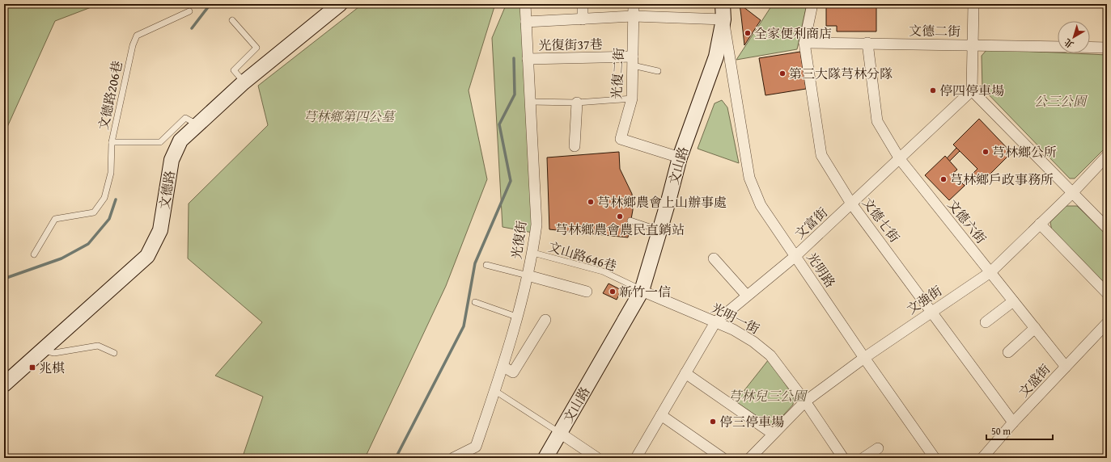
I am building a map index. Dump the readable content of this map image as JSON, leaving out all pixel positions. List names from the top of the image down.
{
  "streets": {
    "main road": ["文山路", "文德路"],
    "street": [
      "文德二街",
      "光復街37巷",
      "光復二街",
      "文德七街",
      "文德六街",
      "文富街",
      "光復街",
      "光明路",
      "文強街",
      "光明一街",
      "文盛街"
    ],
    "lane": ["文德路206巷", "文山路646巷"]
  },
  "crossings": [
    ["文德二街", "文德七街"],
    ["文德二街", "文德六街"],
    ["光復街37巷", "光復二街"],
    ["光復街37巷", "光復街"],
    ["光復二街", "文山路"],
    ["文德路206巷", "文德路"],
    ["文山路", "文山路646巷"],
    ["文山路", "光明路"],
    ["文山路", "光明一街"],
    ["文德七街", "文富街"],
    ["文德七街", "文強街"],
    ["文德七街", "文盛街"],
    ["文德六街", "文富街"],
    ["文德六街", "文強街"],
    ["文德六街", "文盛街"],
    ["文富街", "光明路"],
    ["文富街", "光明一街"],
    ["光復街", "文山路646巷"],
    ["文山路646巷", "光明一街"],
    ["光明路", "文強街"],
    ["文強街", "光明一街"]
  ],
  "parks": ["公三公園", "芎林鄉第四公墓", "芎林兒三公園"],
  "places": {
    "other": [
      "全家便利商店",
      "第三大隊芎林分隊",
      "停四停車場",
      "芎林鄉公所",
      "芎林鄉戶政事務所",
      "芎林鄉農會上山辦事處",
      "芎林鄉農會農民直銷站",
      "新竹一信",
      "停三停車場"
    ],
    "transit": ["兆棋"]
  },
  "scale_bar": "50 m",
  "north": "bottom left"
}
